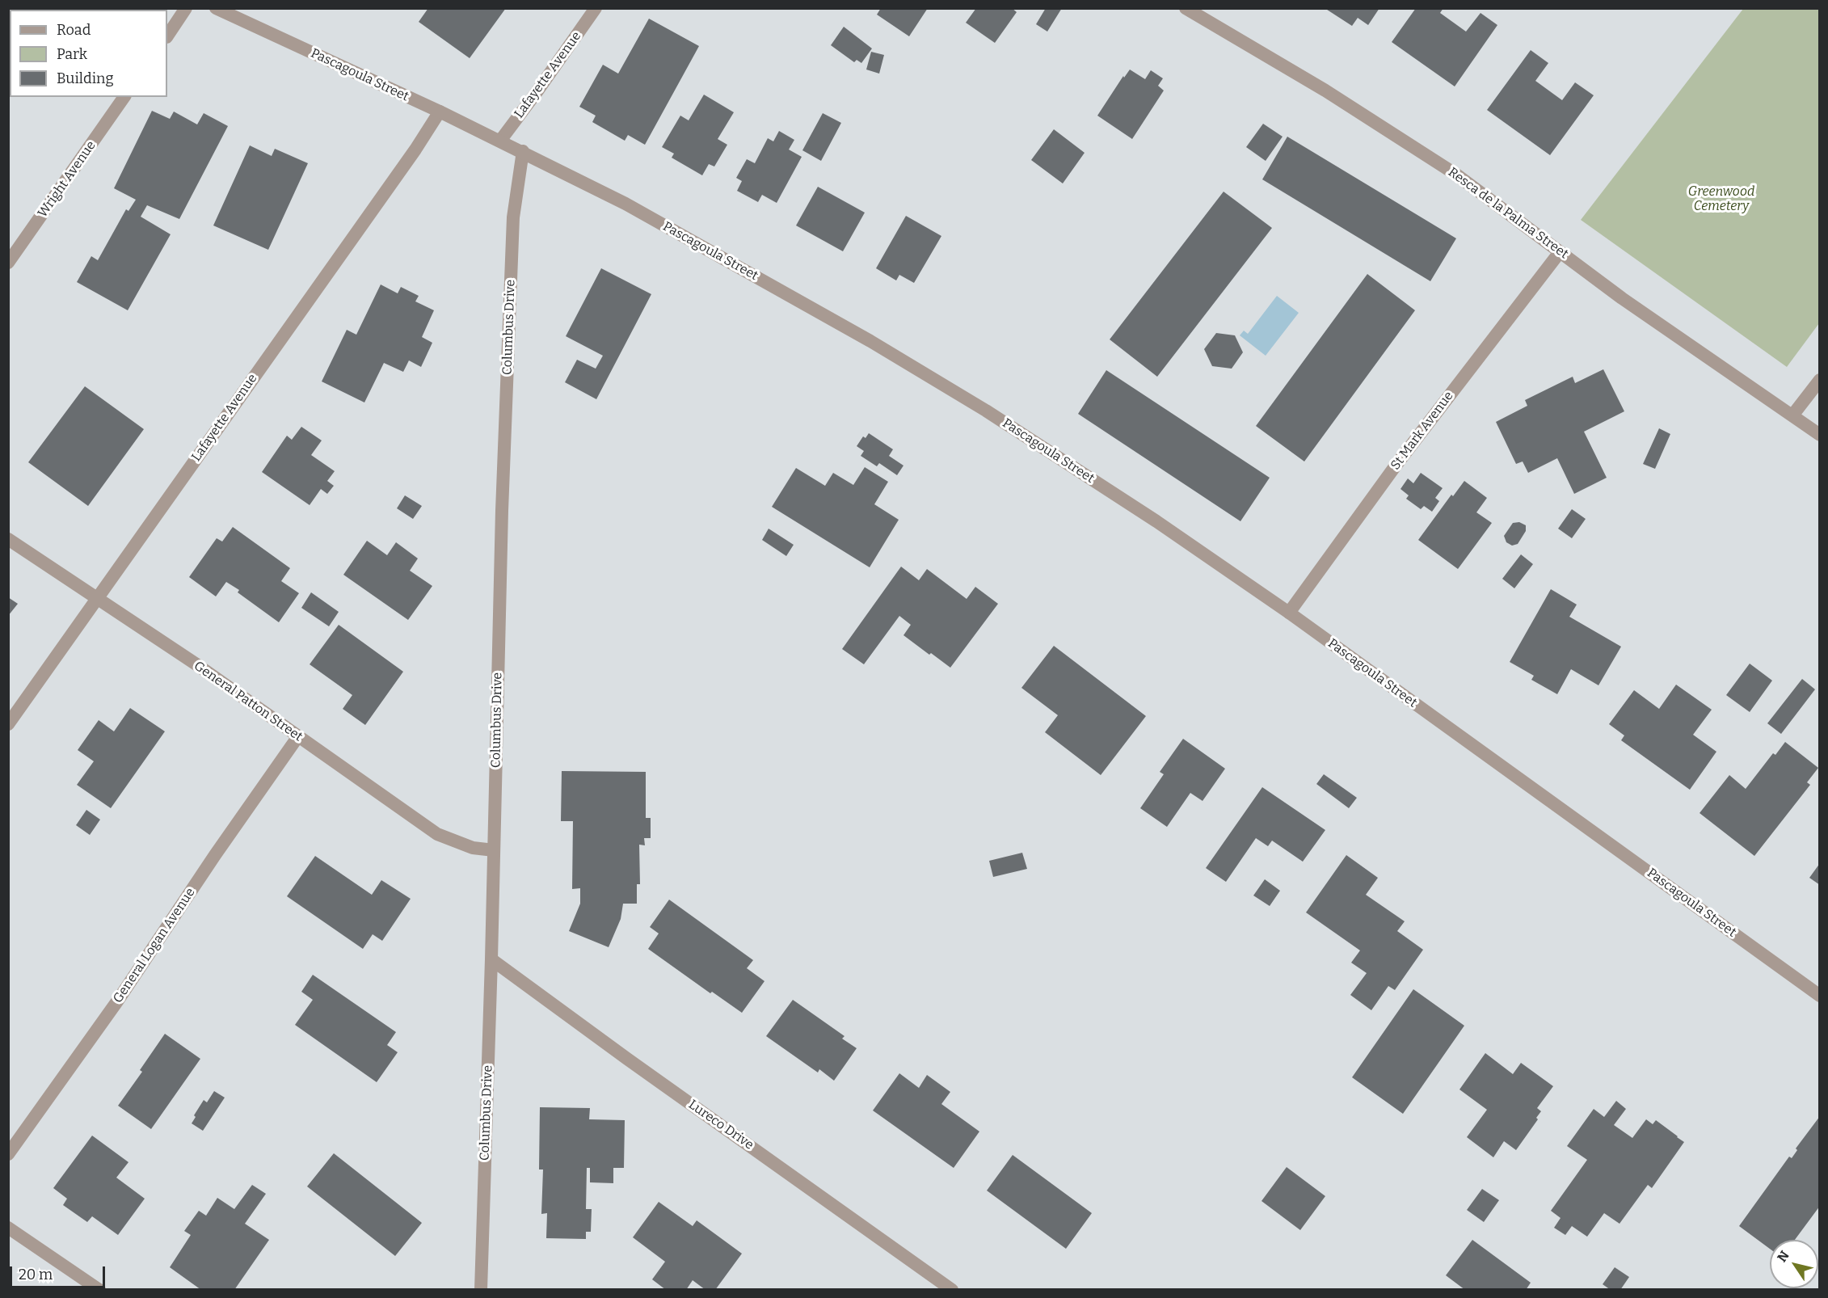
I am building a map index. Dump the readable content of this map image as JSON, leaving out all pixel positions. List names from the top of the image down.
{
  "streets": {
    "street": [
      "Pascagoula Street",
      "Lafayette Avenue",
      "Wright Avenue",
      "Resca de la Palma Street",
      "Columbus Drive",
      "St Mark Avenue",
      "General Patton Street",
      "General Logan Avenue",
      "Lureco Drive"
    ]
  },
  "crossings": [
    ["Pascagoula Street", "Lafayette Avenue"],
    ["Pascagoula Street", "Columbus Drive"],
    ["Pascagoula Street", "St Mark Avenue"],
    ["Lafayette Avenue", "General Patton Street"],
    ["Resca de la Palma Street", "St Mark Avenue"],
    ["Columbus Drive", "General Patton Street"],
    ["Columbus Drive", "Lureco Drive"],
    ["General Patton Street", "General Logan Avenue"]
  ],
  "parks": ["Greenwood Cemetery"],
  "legend": ["Road", "Park", "Building"],
  "scale_bar": "20 m",
  "north": "top left"
}
